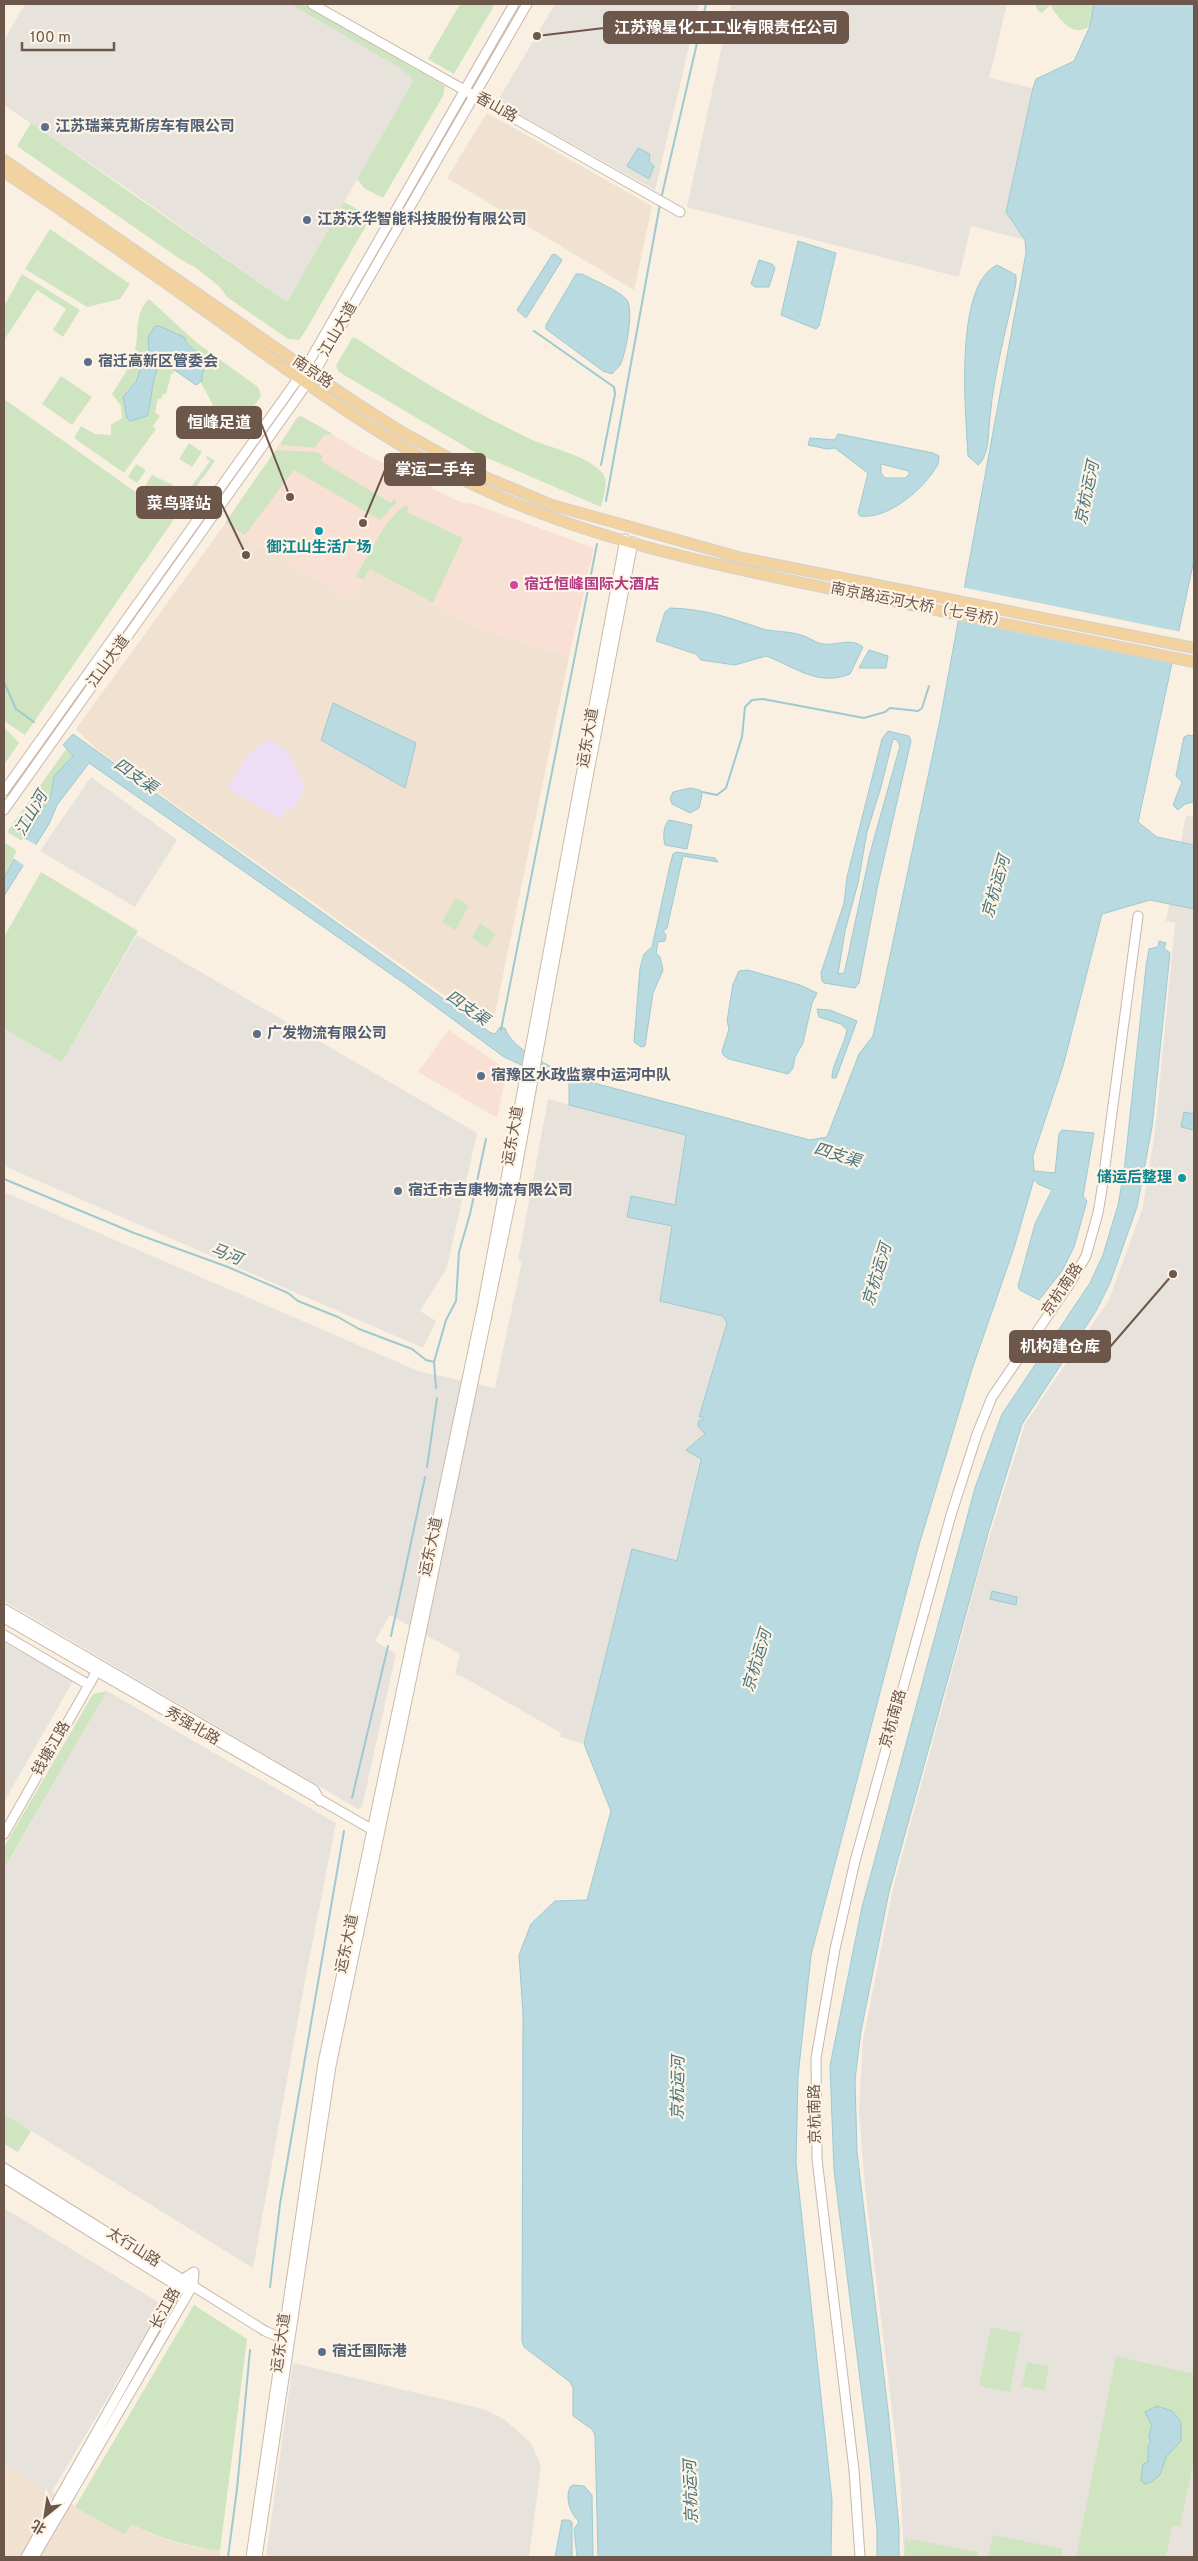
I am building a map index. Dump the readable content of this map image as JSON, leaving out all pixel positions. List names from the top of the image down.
{
  "streets": {
    "main road": ["南京路", "南京路运河大桥（七号桥）"],
    "street": [
      "香山路",
      "江山大道",
      "运东大道",
      "京杭南路",
      "秀强北路",
      "钱塘江路",
      "太行山路",
      "长江路"
    ]
  },
  "crossings": [
    ["香山路", "江山大道"],
    ["江山大道", "南京路"],
    ["南京路", "南京路运河大桥（七号桥）"],
    ["南京路", "运东大道"],
    ["运东大道", "秀强北路"],
    ["运东大道", "太行山路"],
    ["秀强北路", "钱塘江路"],
    ["太行山路", "长江路"]
  ],
  "water": [
    "京杭运河",
    "四支渠",
    "江山河",
    "马河"
  ],
  "places": [
    "江苏豫星化工工业有限责任公司",
    "江苏瑞莱克斯房车有限公司",
    "江苏沃华智能科技股份有限公司",
    "宿迁高新区管委会",
    "恒峰足道",
    "掌运二手车",
    "御江山生活广场",
    "菜鸟驿站",
    "宿迁恒峰国际大酒店",
    "广发物流有限公司",
    "宿豫区水政监察中运河中队",
    "储运后整理",
    "宿迁市吉康物流有限公司",
    "机构建仓库",
    "宿迁国际港"
  ],
  "scale_bar": "100 m",
  "north": "bottom left"
}
